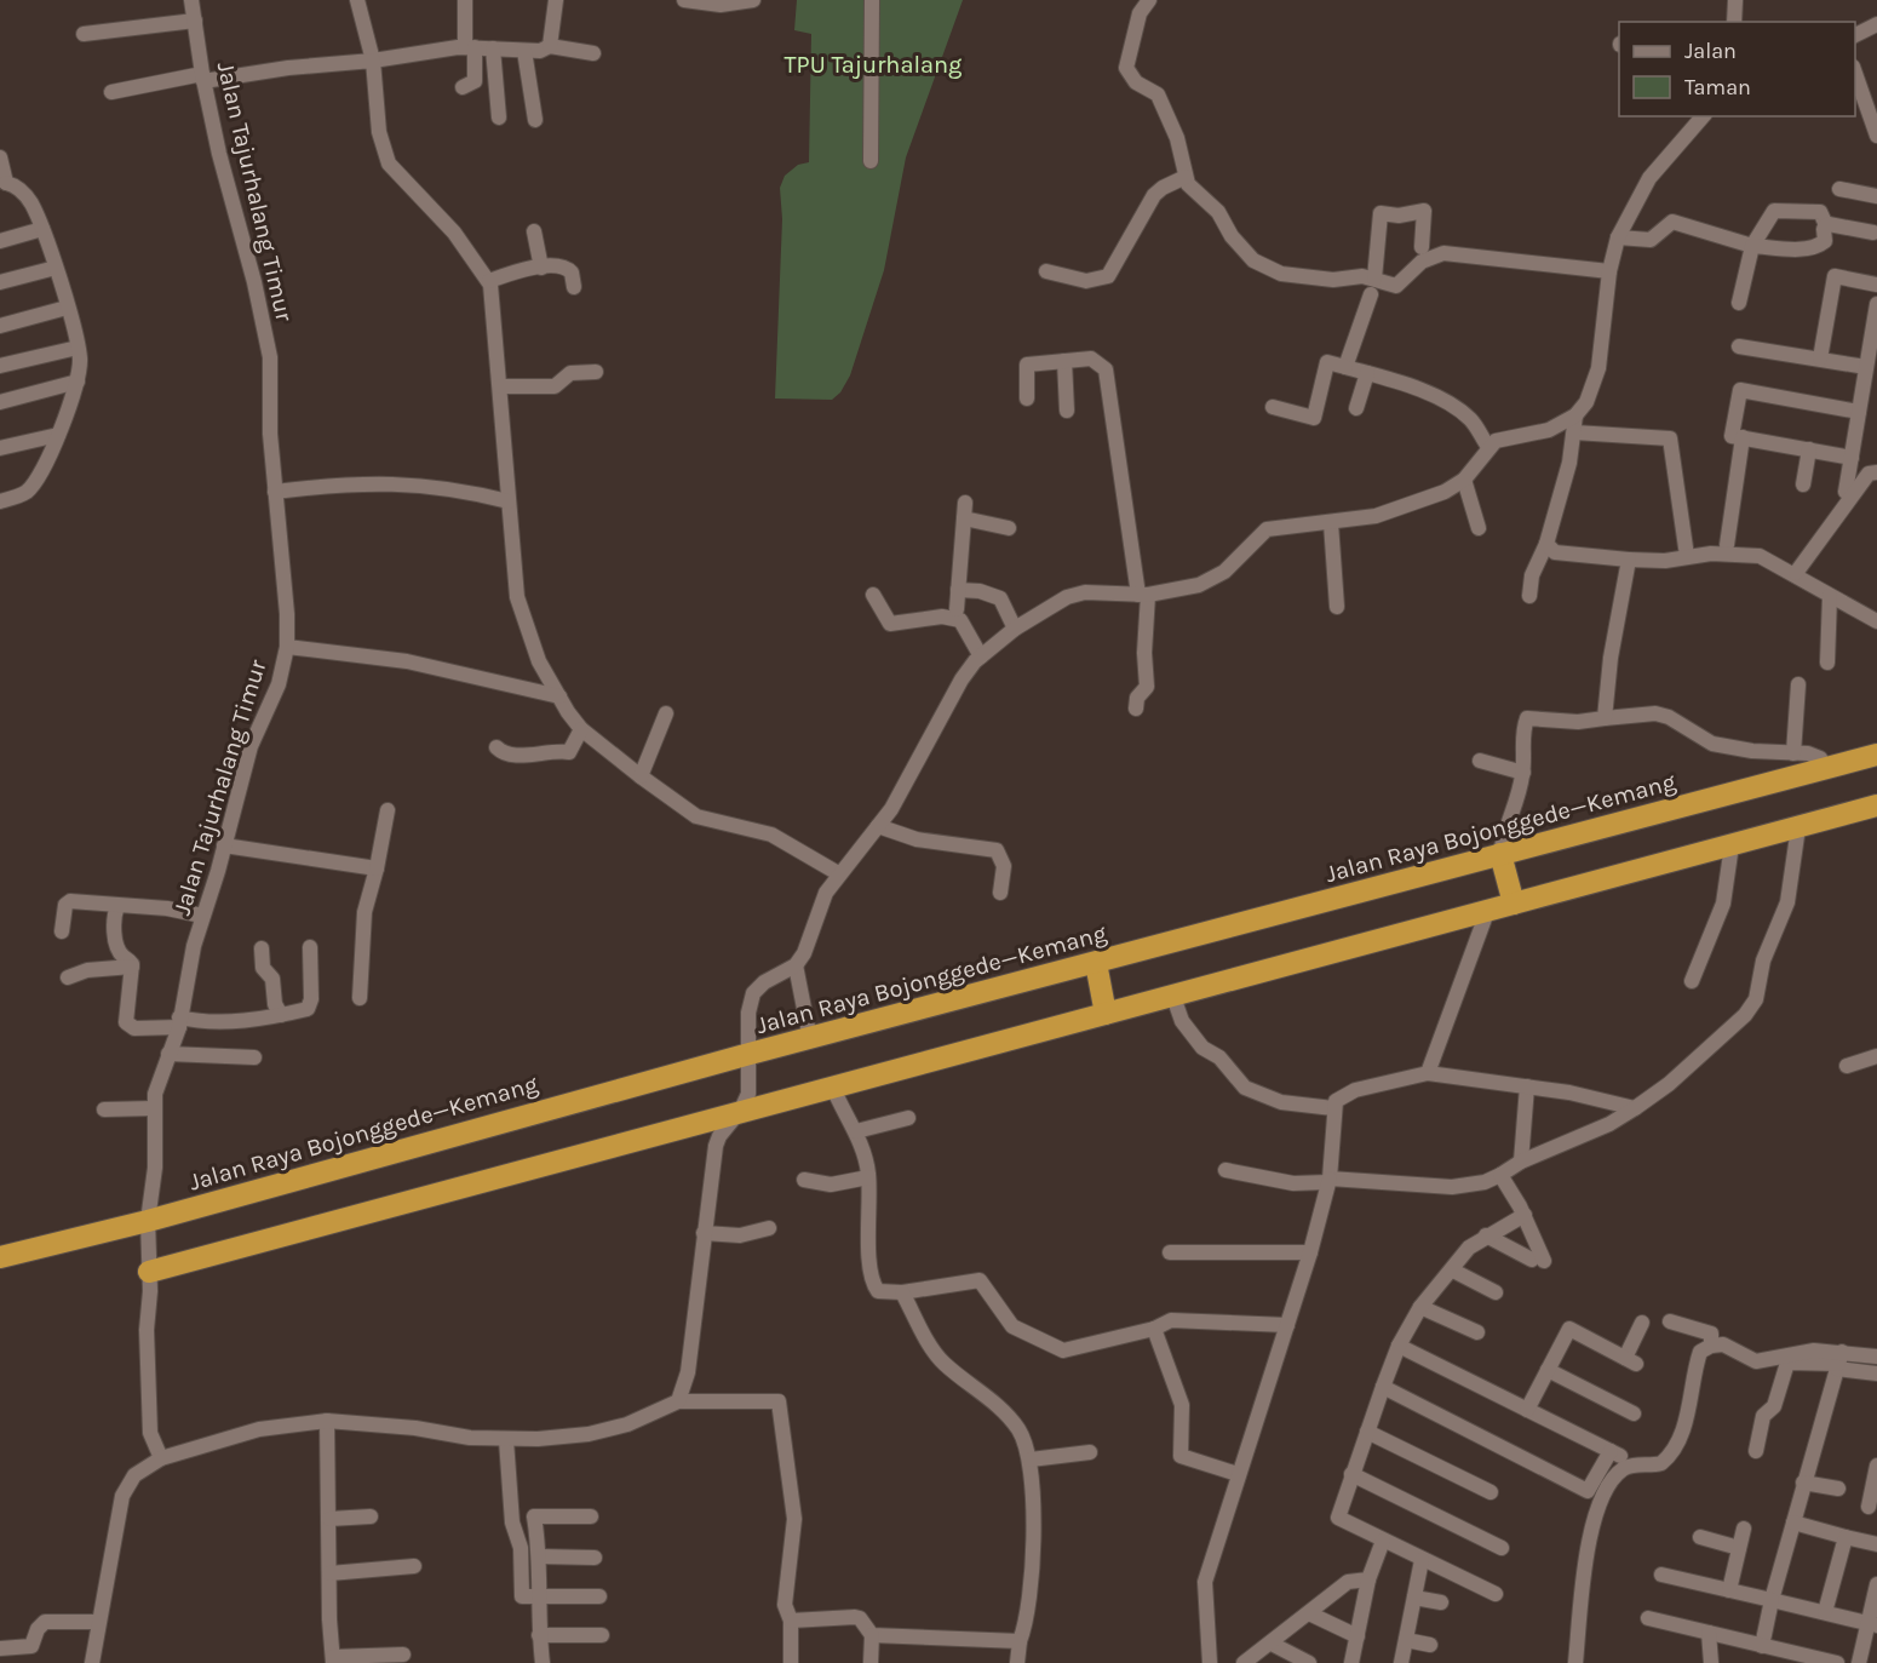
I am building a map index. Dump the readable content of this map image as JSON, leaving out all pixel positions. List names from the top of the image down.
{
  "streets": {
    "highway": ["Jalan Raya Bojonggede—Kemang"],
    "street": ["Jalan Tajurhalang Timur"]
  },
  "crossings": [
    ["Jalan Tajurhalang Timur", "Jalan Raya Bojonggede—Kemang"]
  ],
  "parks": ["TPU Tajurhalang"],
  "legend": ["Jalan", "Taman"]
}
